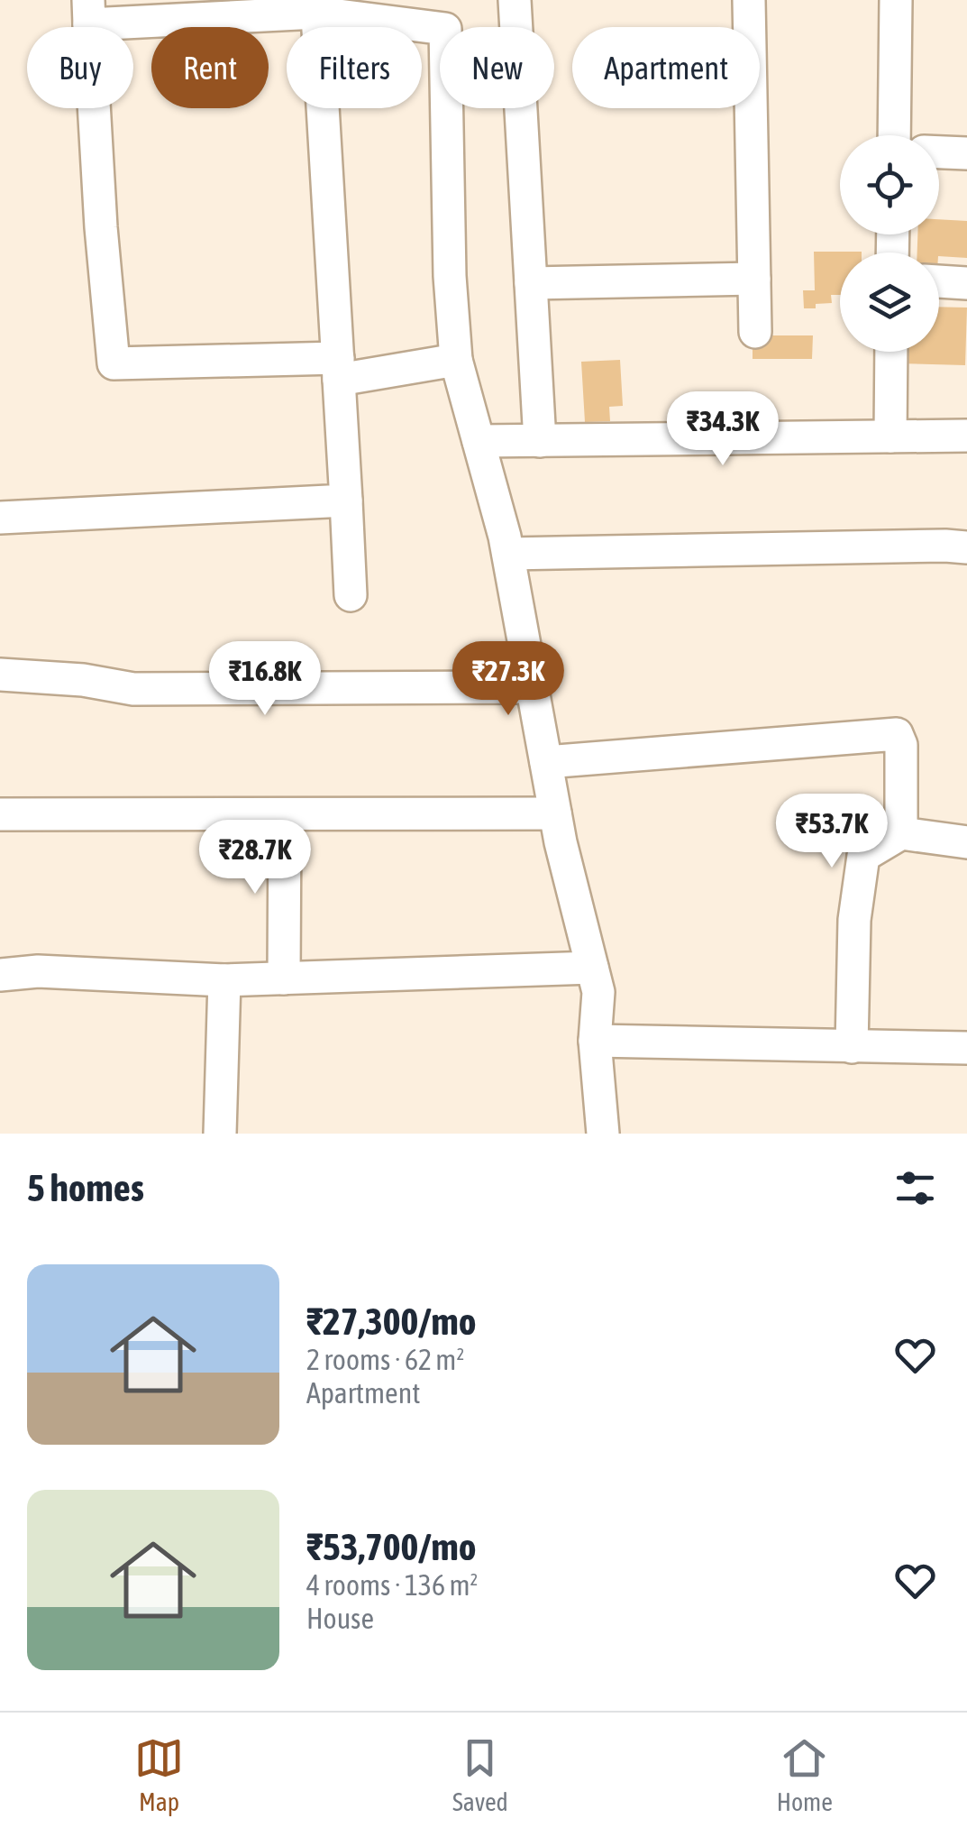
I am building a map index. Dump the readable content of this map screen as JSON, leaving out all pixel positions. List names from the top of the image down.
{
  "page": {
    "chip": [
      "Buy",
      "Rent",
      "Filters",
      "New",
      "Apartment"
    ],
    "price": [
      "₹34.3K",
      "₹16.8K",
      "₹27.3K",
      "₹53.7K",
      "₹28.7K"
    ],
    "heading": "5 homes",
    "list": [
      {
        "name": "₹27,300/mo",
        "note": "2 rooms · 62 m² · Apartment"
      },
      {
        "name": "₹53,700/mo",
        "note": "4 rooms · 136 m² · House"
      }
    ],
    "tabs": ["Map", "Saved", "Home"]
  }
}
